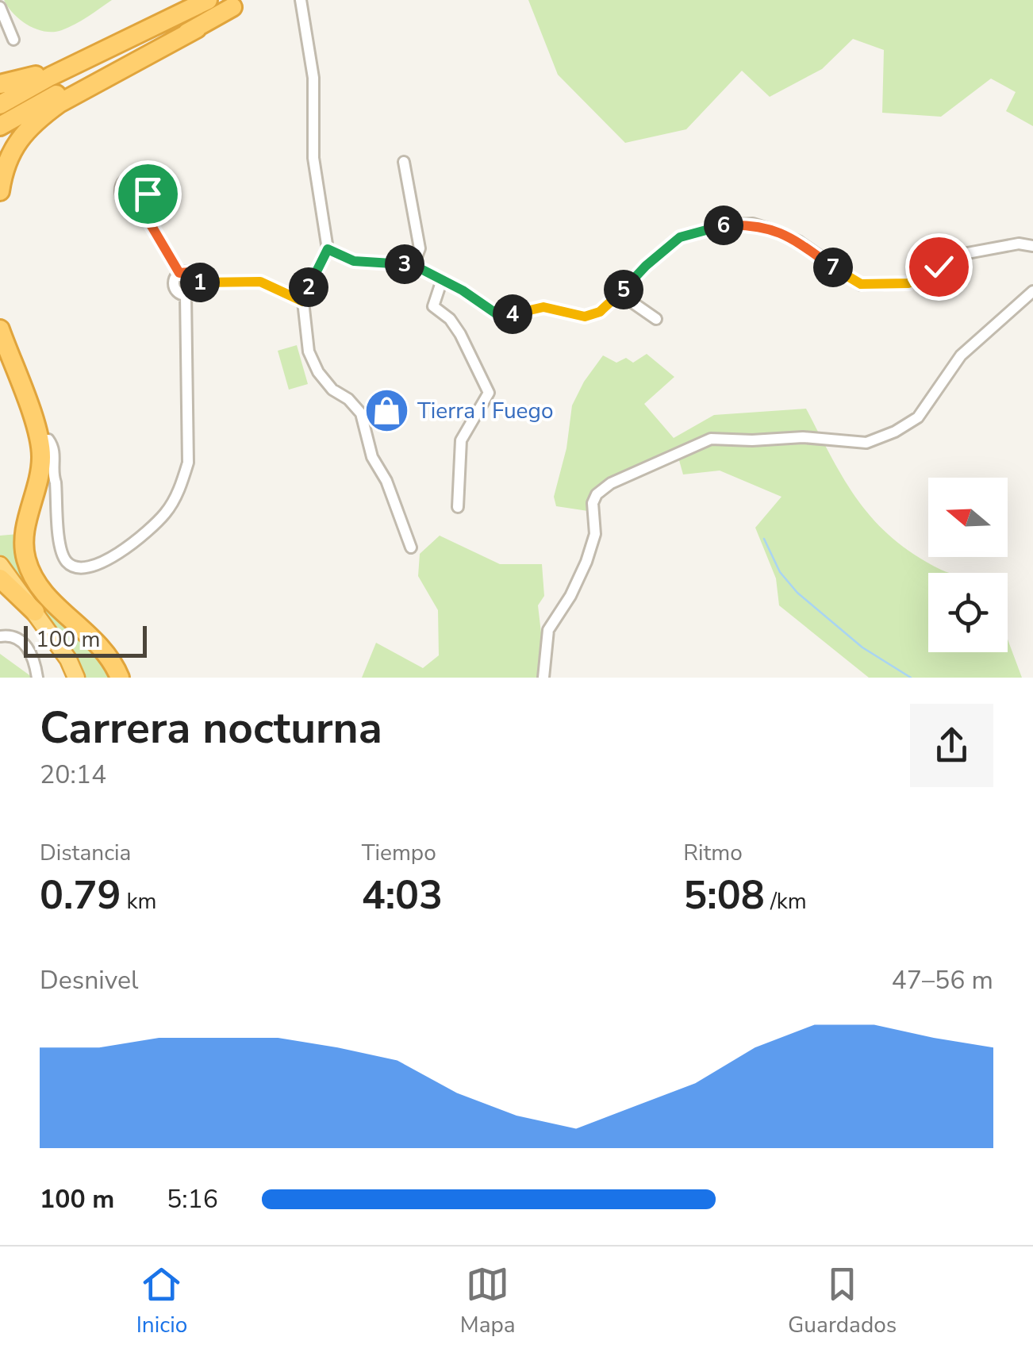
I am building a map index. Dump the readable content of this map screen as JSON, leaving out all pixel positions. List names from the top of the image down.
{
  "places": {
    "shop": ["Tierra i Fuego"]
  },
  "scale_bar": "100 m",
  "north": "left",
  "page": {
    "pins": [
      "6",
      "3",
      "7",
      "1",
      "2",
      "5",
      "4"
    ],
    "scale": "100 m",
    "heading": ["Carrera nocturna", "20:14"],
    "stats": [
      ["Distancia", "0.79 km"],
      ["Tiempo", "4:03"],
      ["Ritmo", "5:08 /km"]
    ],
    "chart": ["Desnivel", "47–56 m"],
    "list": [
      {
        "name": "100 m",
        "note": "5:16"
      }
    ],
    "tabs": ["Inicio", "Mapa", "Guardados"]
  }
}
